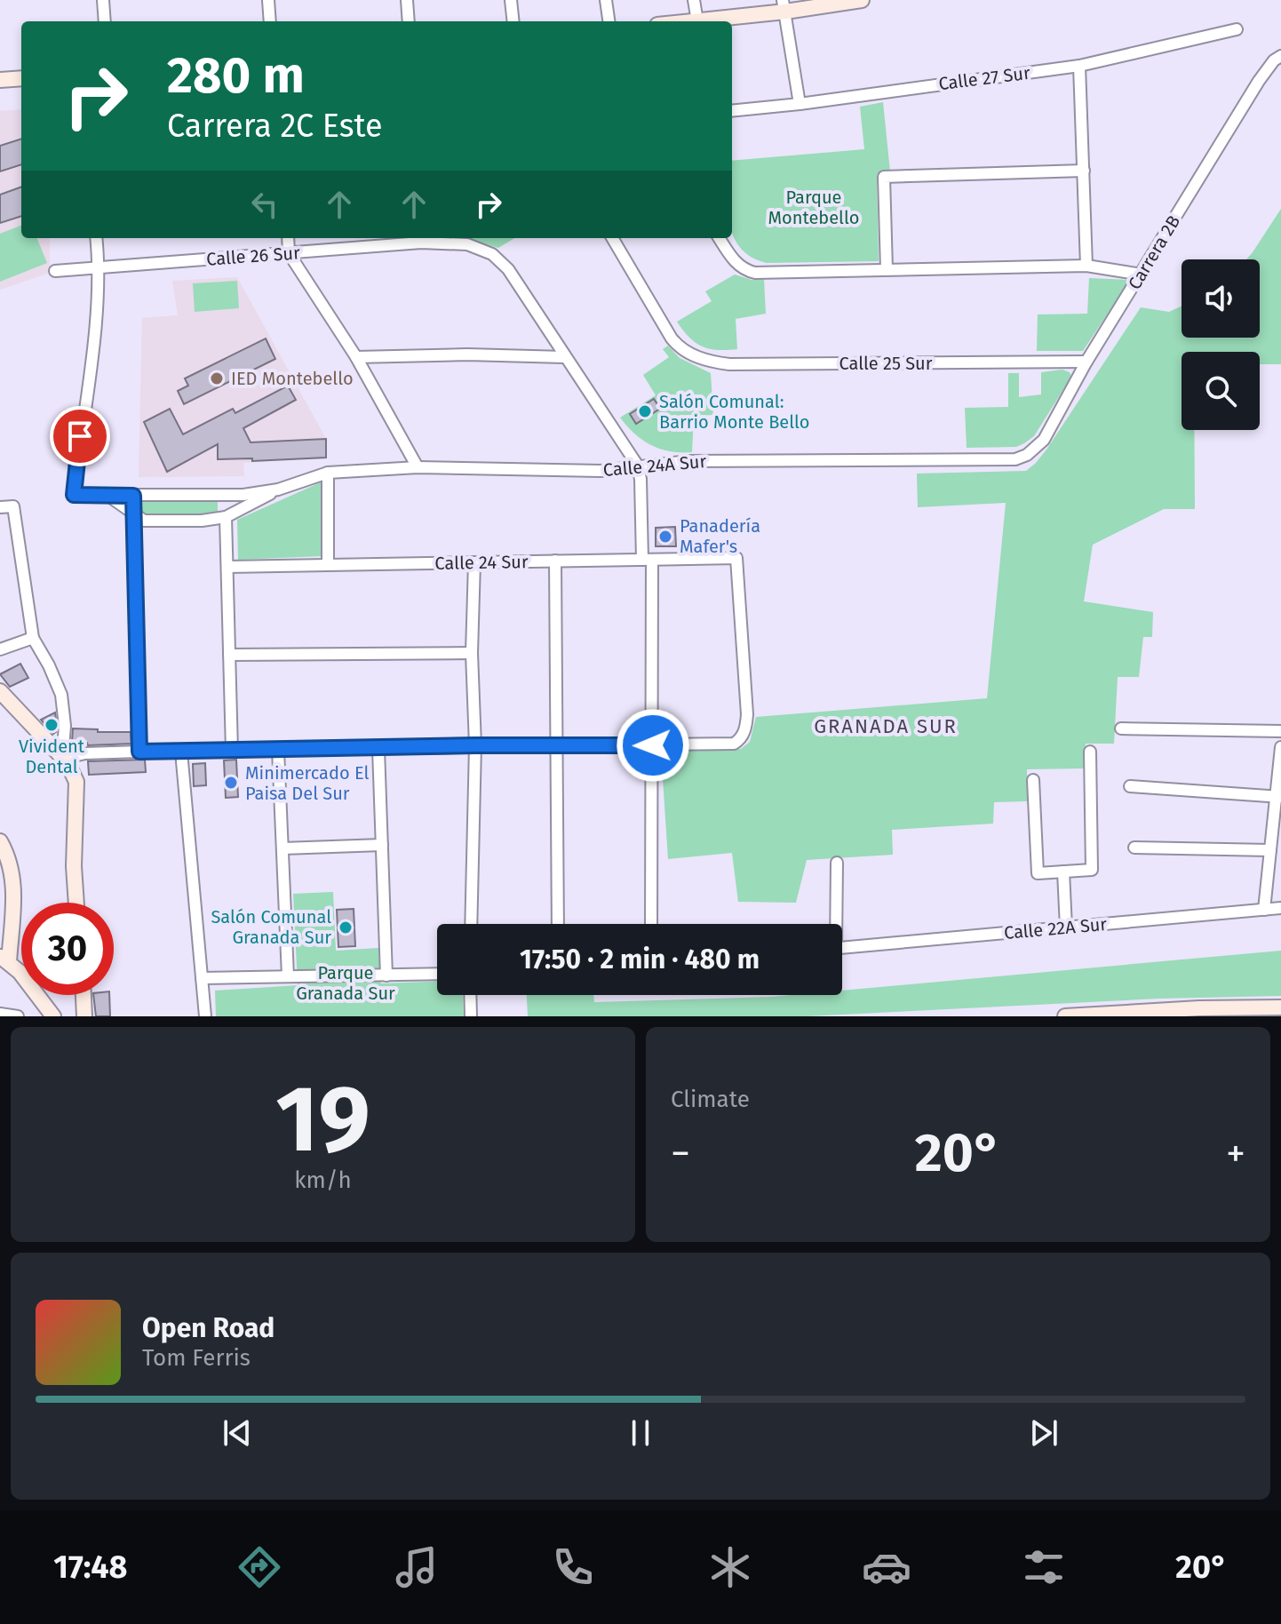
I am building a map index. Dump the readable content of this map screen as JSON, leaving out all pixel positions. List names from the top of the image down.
{
  "streets": {
    "street": [
      "Calle 27 Sur",
      "Carrera 2B",
      "Calle 26 Sur",
      "Calle 25 Sur",
      "Calle 24A Sur",
      "Calle 24 Sur",
      "Calle 22A Sur"
    ]
  },
  "crossings": [
    ["Carrera 2B", "Calle 25 Sur"],
    ["Carrera 2B", "Calle 24A Sur"],
    ["Calle 26 Sur", "Calle 24A Sur"]
  ],
  "districts": ["GRANADA SUR"],
  "parks": ["Parque Montebello", "Parque Granada Sur"],
  "places": [
    "IED Montebello",
    "Salón Comunal: Barrio Monte Bello",
    "Panadería Mafer's",
    "Vivident Dental",
    "Minimercado El Paisa Del Sur",
    "Salón Comunal Granada Sur"
  ],
  "page": {
    "turn": ["280 m", "Carrera 2C Este"],
    "limit": "30",
    "trip": "17:50 · 2 min · 480 m",
    "tile": [
      ["19", "km/h"],
      "Climate"
    ],
    "heat": ["−", "20°", "+"],
    "song": ["Open Road", "Tom Ferris"],
    "tabs": ["17:48", "20°"]
  }
}
